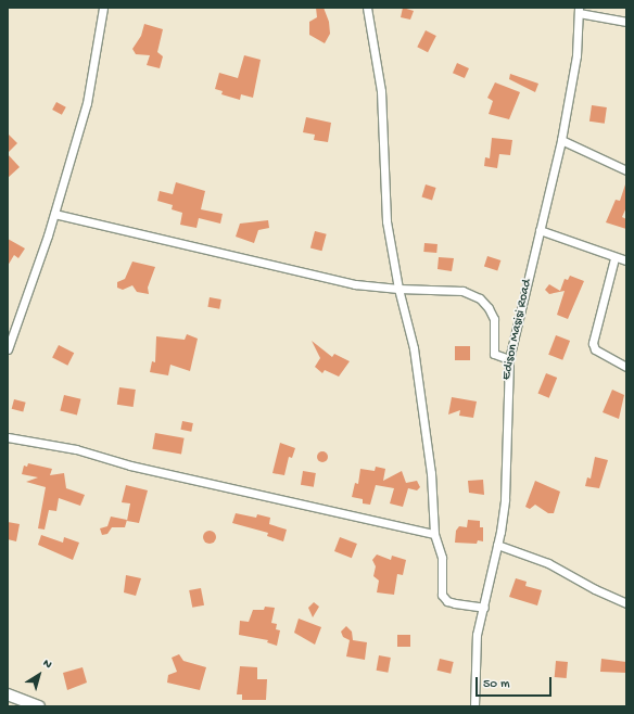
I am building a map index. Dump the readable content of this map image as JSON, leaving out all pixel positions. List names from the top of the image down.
{
  "streets": {
    "street": ["Edison Masisi Road"]
  },
  "scale_bar": "50 m",
  "north": "top right"
}
